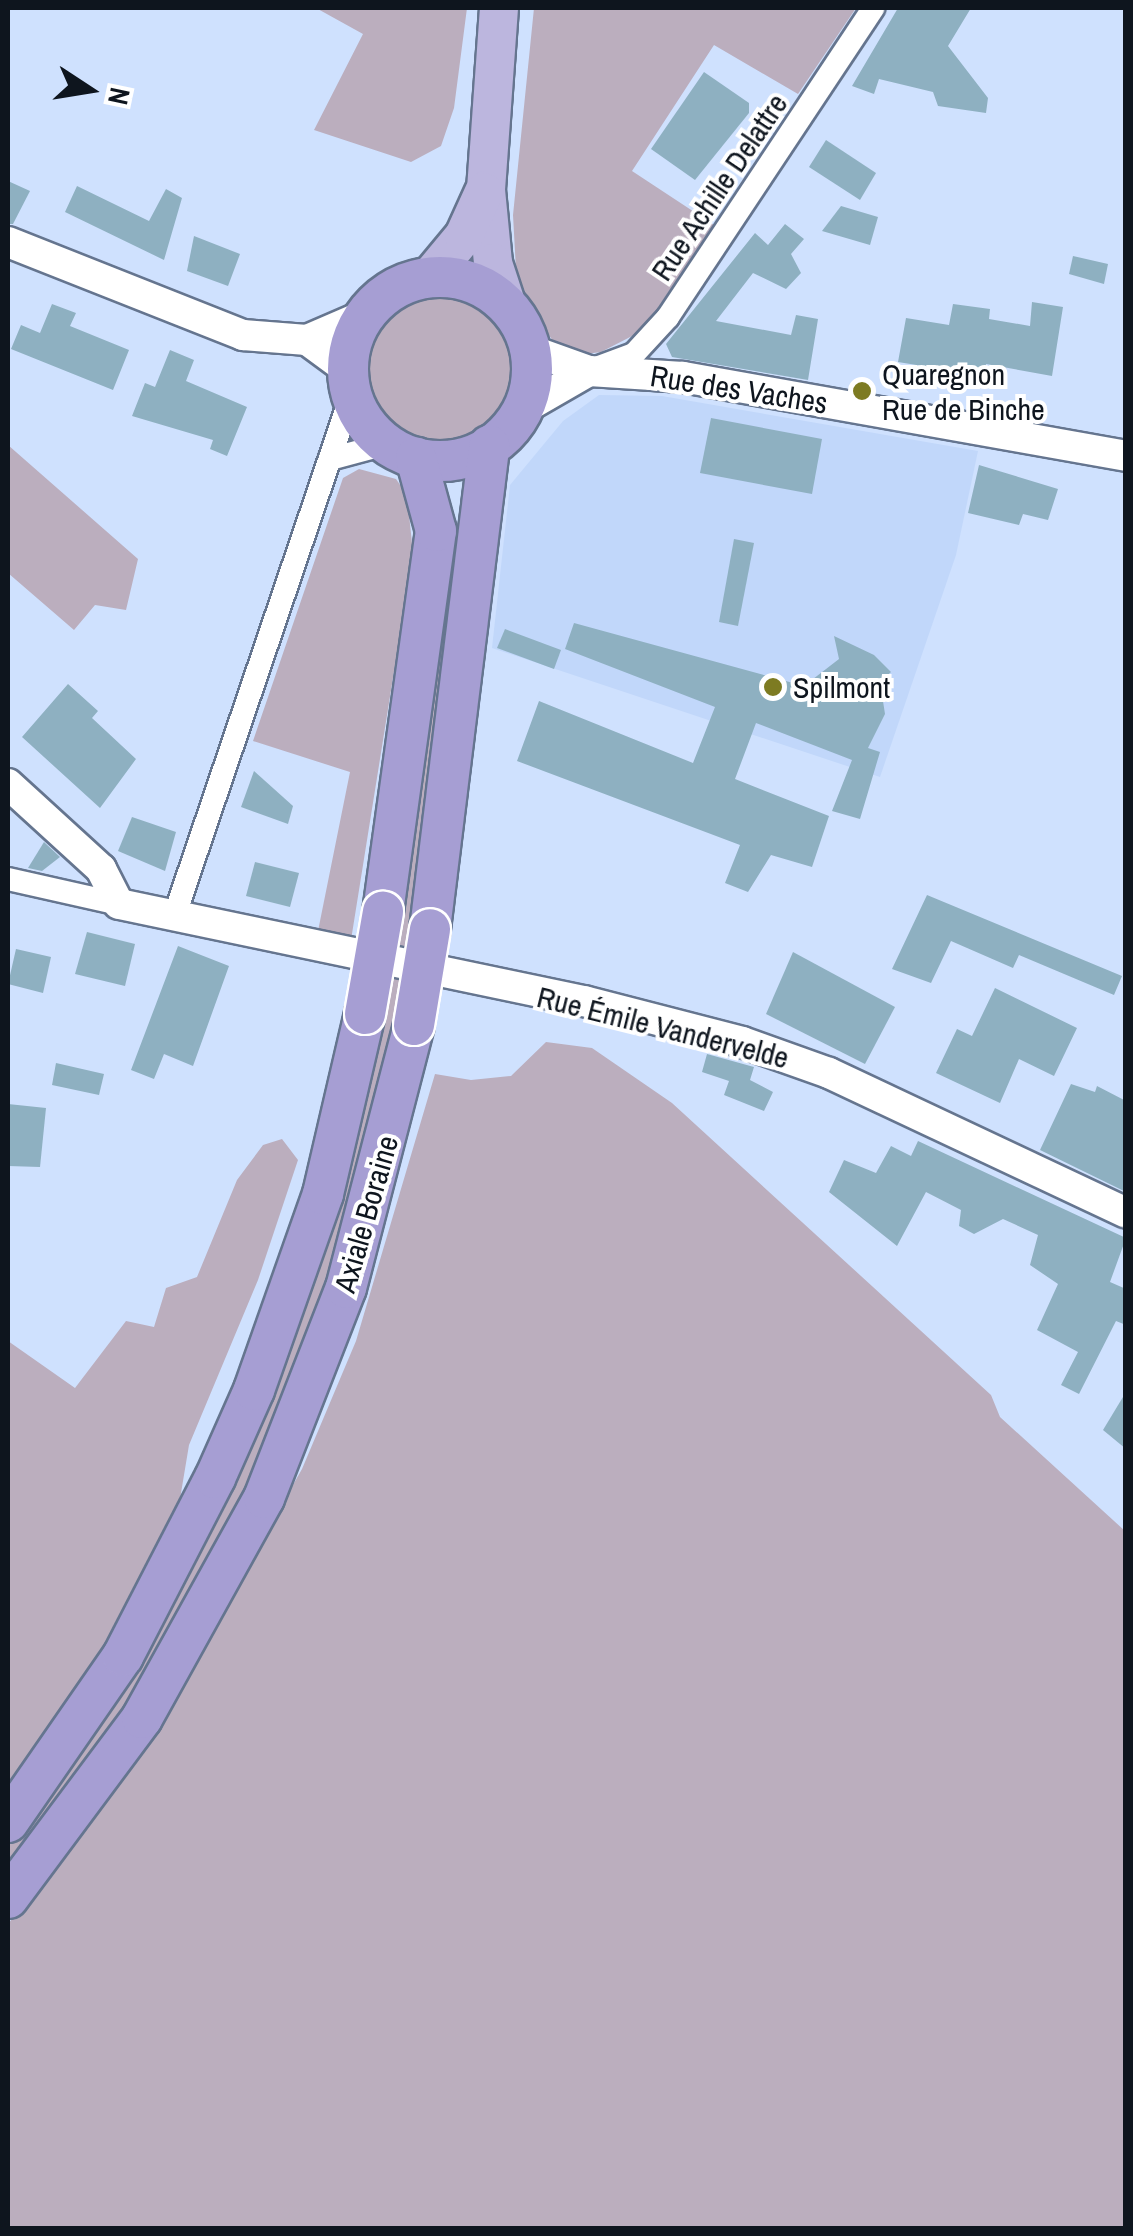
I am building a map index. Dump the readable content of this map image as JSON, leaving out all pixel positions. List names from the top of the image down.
{
  "streets": {
    "highway": ["Axiale Boraine"],
    "street": ["Rue Achille Delattre", "Rue des Vaches", "Rue Émile Vandervelde"]
  },
  "crossings": [
    ["Rue Achille Delattre", "Rue des Vaches"],
    ["Rue des Vaches", "Axiale Boraine"]
  ],
  "places": ["Quaregnon Rue de Binche", "Spilmont"],
  "north": "right"
}
